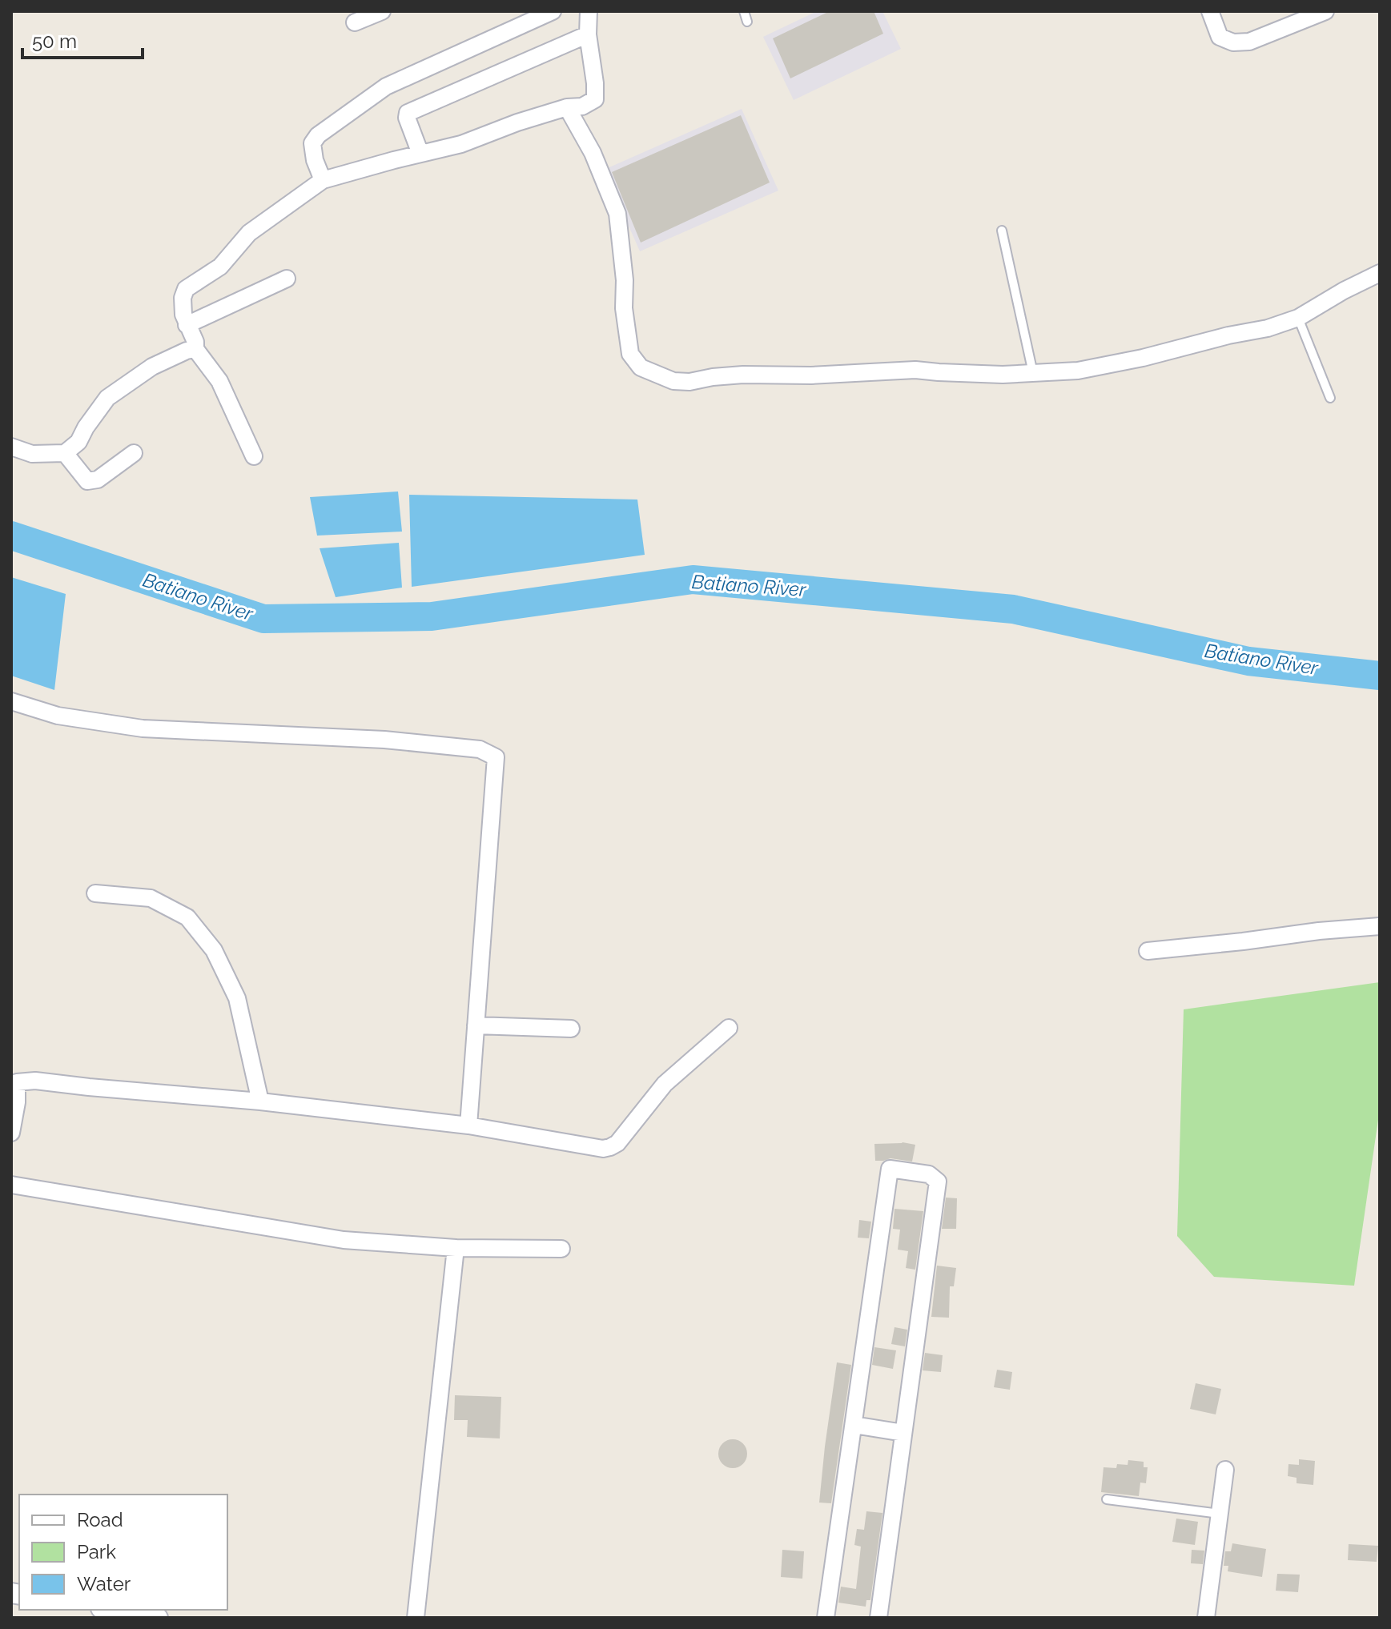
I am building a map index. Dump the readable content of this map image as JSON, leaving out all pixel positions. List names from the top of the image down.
{
  "water": ["Batiano River"],
  "legend": ["Road", "Park", "Water"],
  "scale_bar": "50 m"
}
